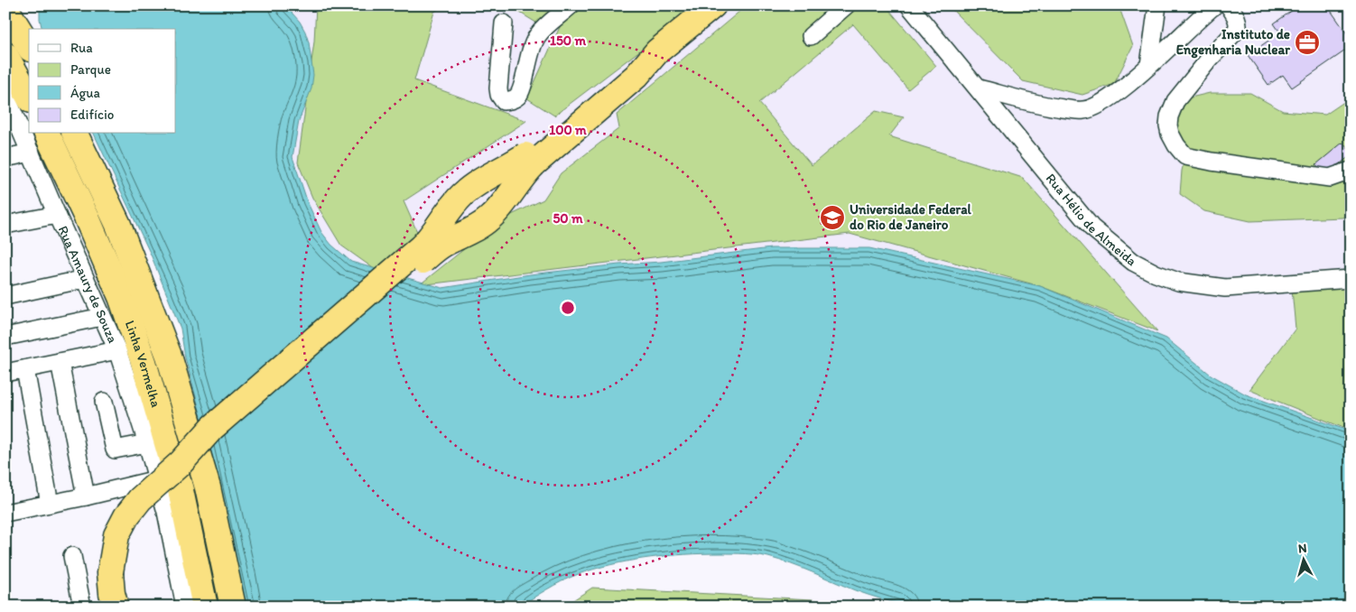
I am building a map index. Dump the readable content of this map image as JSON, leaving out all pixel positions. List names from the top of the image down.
{
  "streets": {
    "highway": ["Linha Vermelha"],
    "street": ["Rua Hélio de Almeida", "Rua Amaury de Souza"]
  },
  "places": {
    "office": ["Instituto de Engenharia Nuclear"],
    "school or university": ["Universidade Federal do Rio de Janeiro"]
  },
  "legend": [
    "Rua",
    "Parque",
    "Água",
    "Edifício"
  ],
  "north": "top",
  "rings": ["150 m", "100 m", "50 m"]
}
